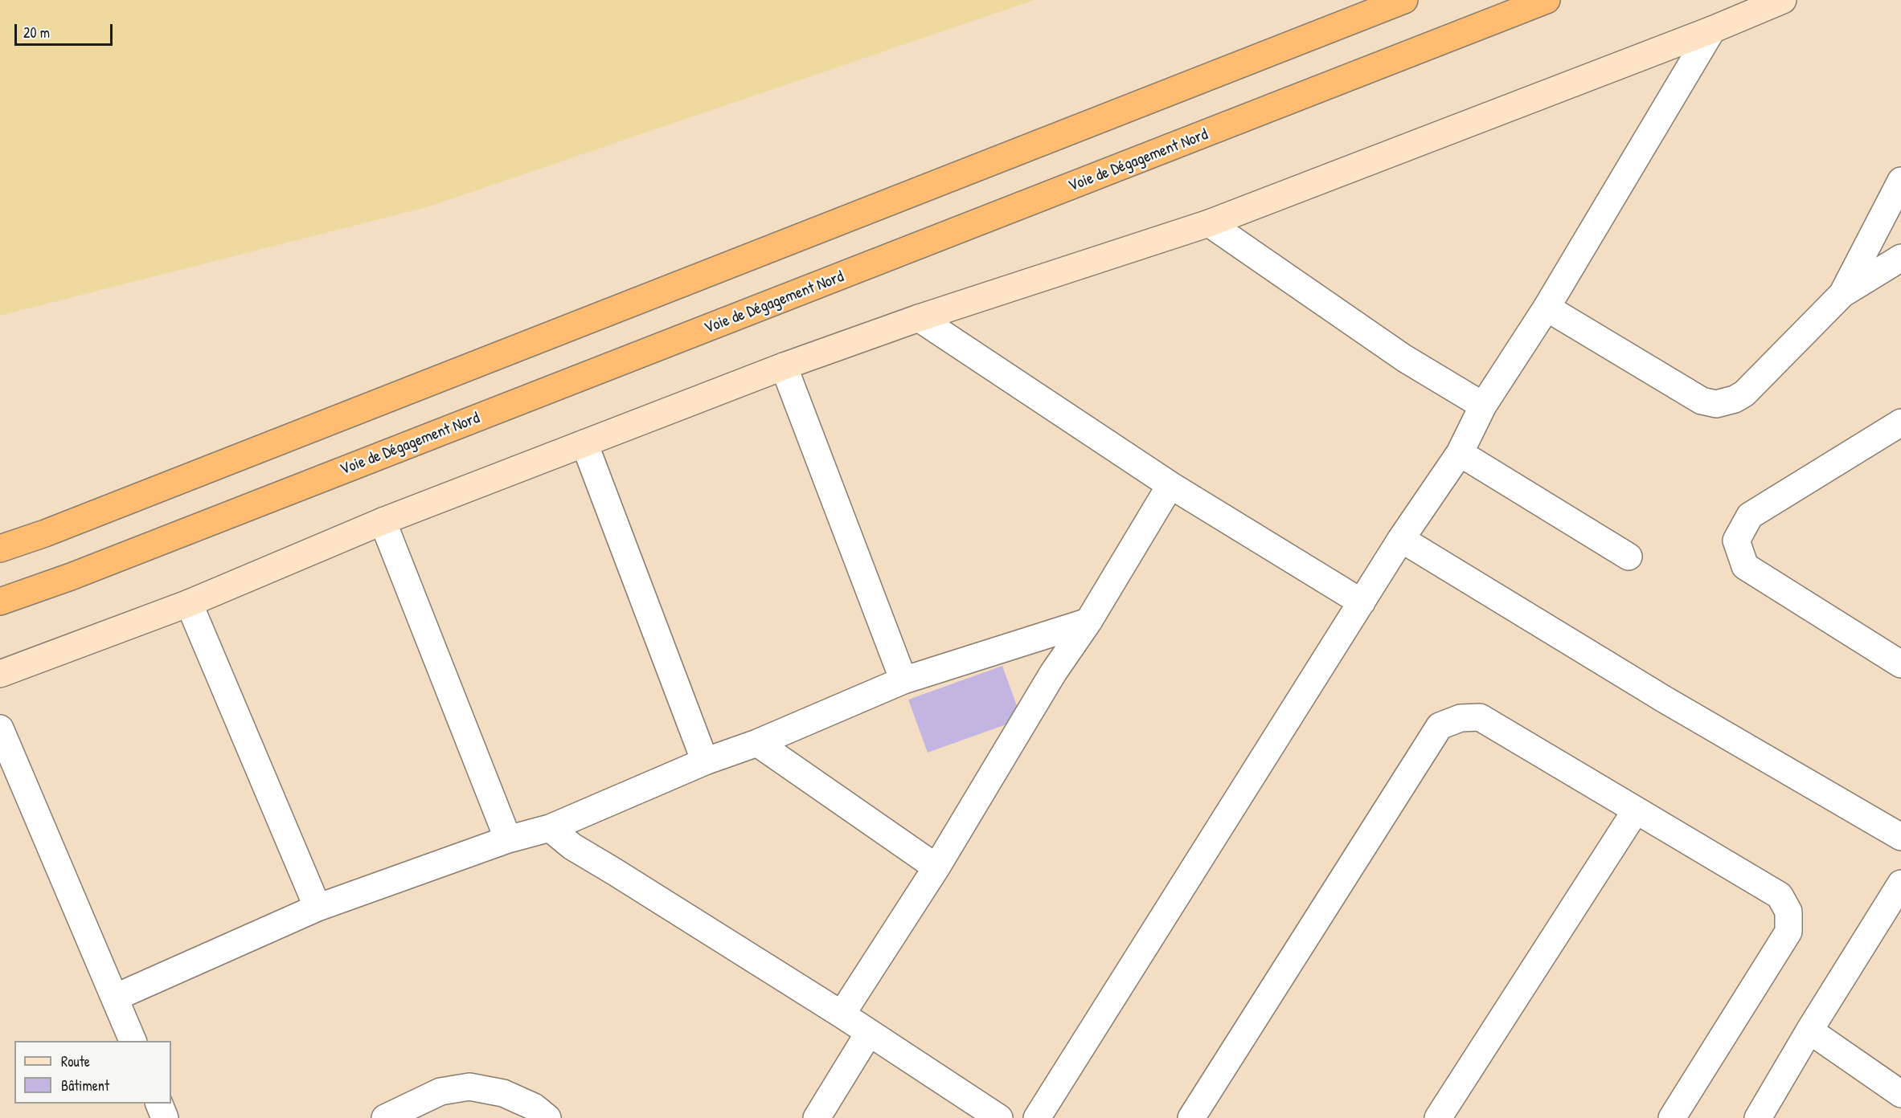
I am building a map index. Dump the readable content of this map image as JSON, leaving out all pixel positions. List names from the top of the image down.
{
  "streets": {
    "highway": ["Voie de Dégagement Nord"]
  },
  "legend": ["Route", "Bâtiment"],
  "scale_bar": "20 m"
}
